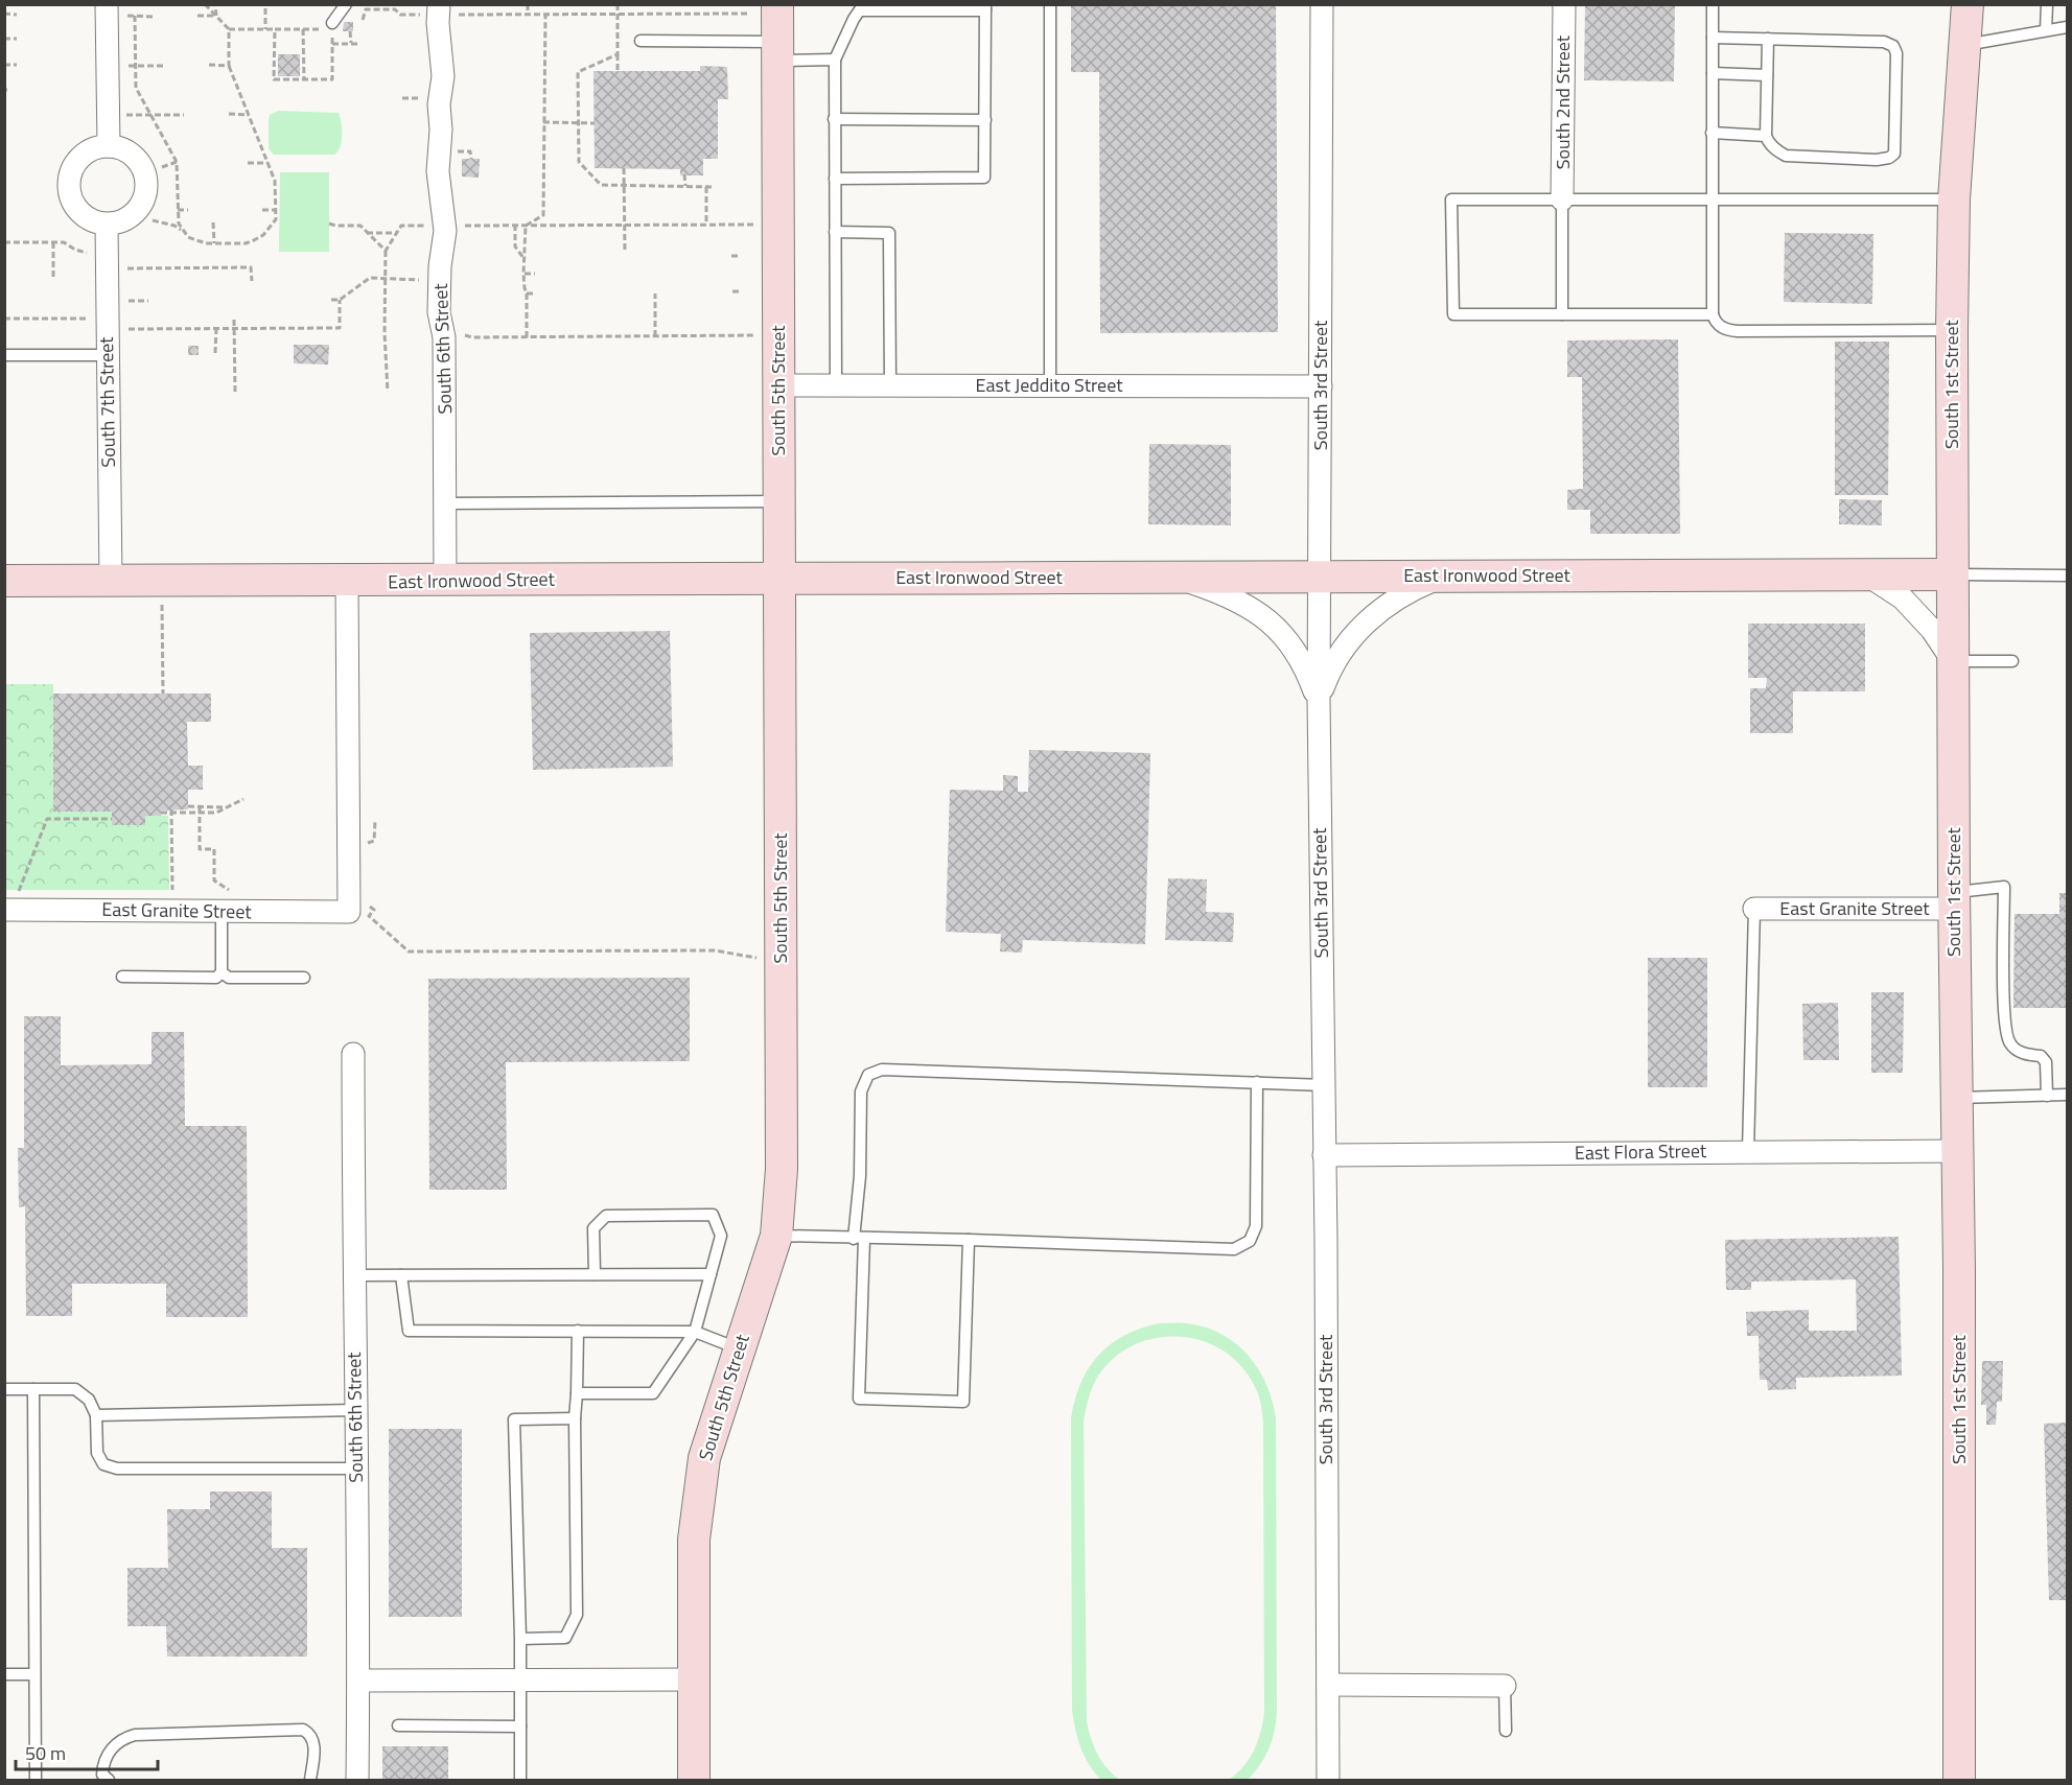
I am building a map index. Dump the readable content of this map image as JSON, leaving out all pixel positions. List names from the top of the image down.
{
  "streets": {
    "street": [
      "South 2nd Street",
      "South 6th Street",
      "South 1st Street",
      "East Jeddito Street",
      "South 3rd Street",
      "South 5th Street",
      "South 7th Street",
      "East Ironwood Street",
      "East Granite Street",
      "East Flora Street"
    ]
  },
  "crossings": [
    ["South 6th Street", "East Ironwood Street"],
    ["South 1st Street", "East Ironwood Street"],
    ["South 1st Street", "East Granite Street"],
    ["South 1st Street", "East Flora Street"],
    ["East Jeddito Street", "South 3rd Street"],
    ["East Jeddito Street", "South 5th Street"],
    ["South 3rd Street", "East Ironwood Street"],
    ["South 3rd Street", "East Flora Street"],
    ["South 5th Street", "East Ironwood Street"],
    ["South 7th Street", "East Ironwood Street"]
  ],
  "scale_bar": "50 m"
}
